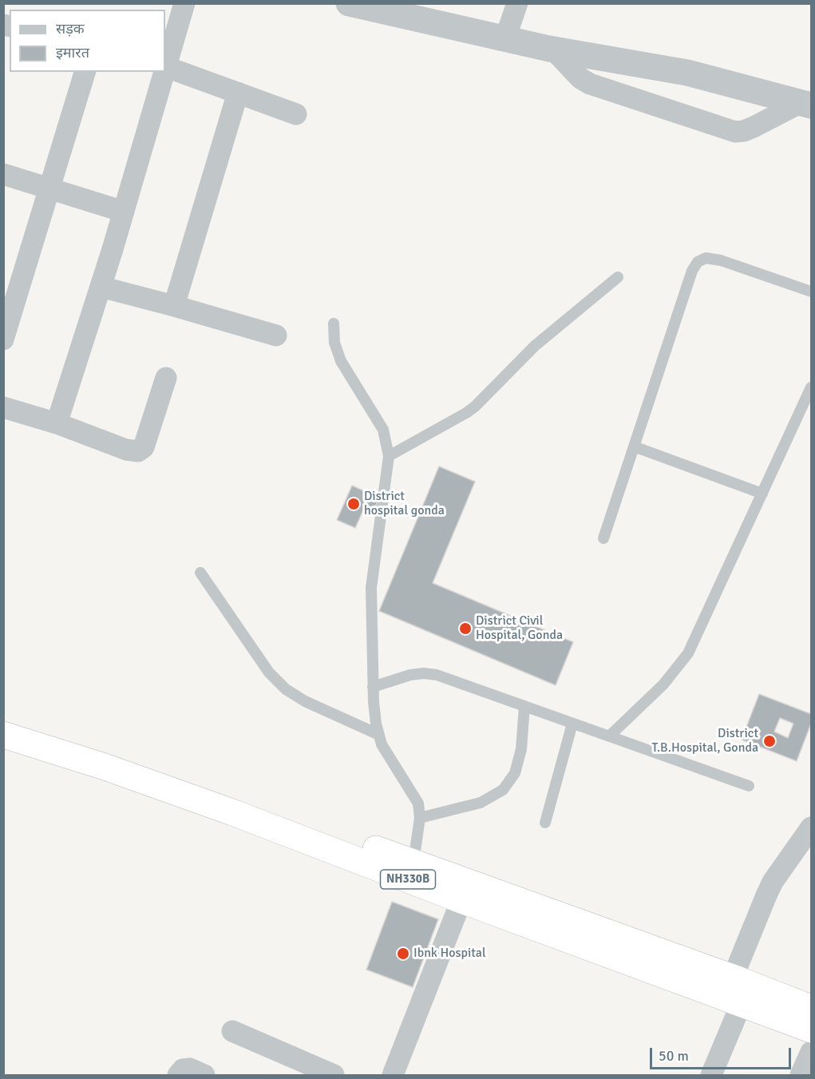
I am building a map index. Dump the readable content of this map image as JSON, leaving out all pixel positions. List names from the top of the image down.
{
  "streets": {
    "highway": ["NH330B"]
  },
  "places": [
    "District hospital gonda",
    "District Civil Hospital, Gonda",
    "District T.B.Hospital, Gonda",
    "Ibnk Hospital"
  ],
  "legend": ["सड़क", "इमारत"],
  "scale_bar": "50 m"
}
